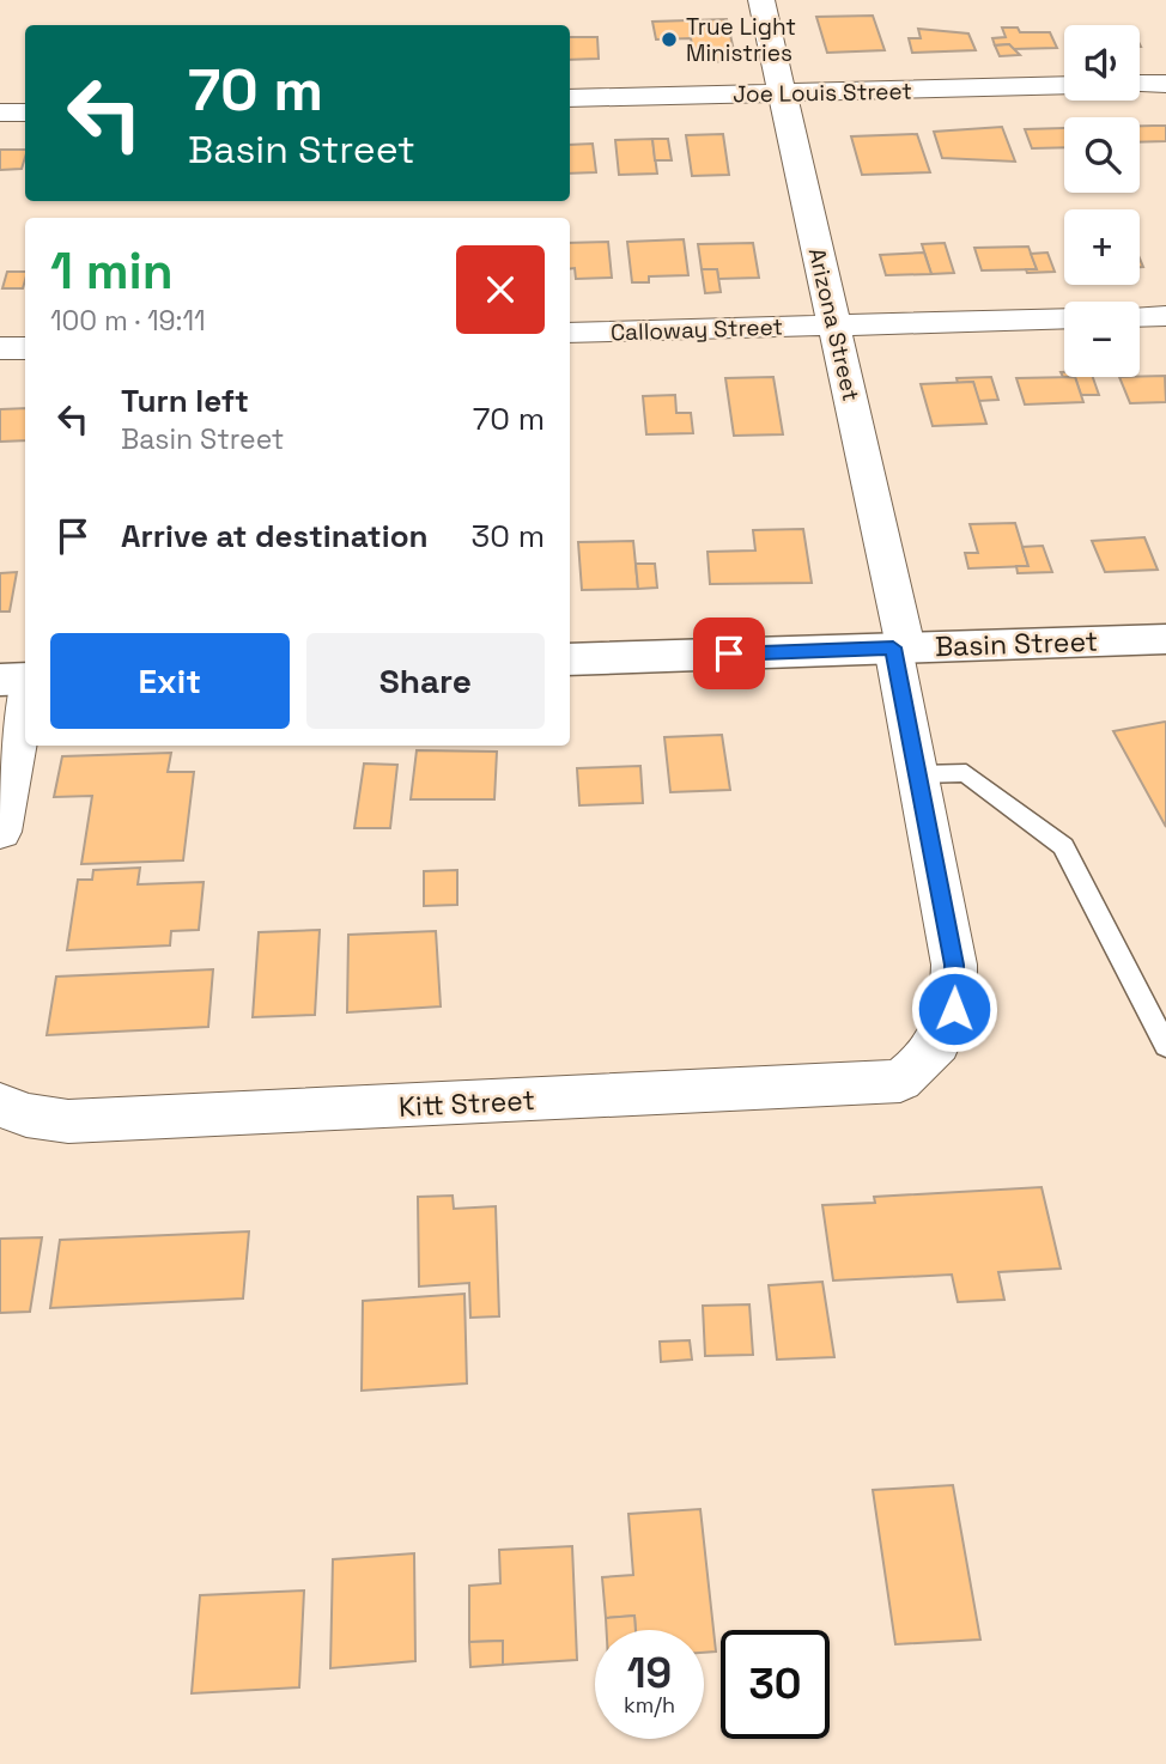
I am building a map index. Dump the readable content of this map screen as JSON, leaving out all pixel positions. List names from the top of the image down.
{
  "streets": {
    "street": [
      "Joe Louis Street",
      "Arizona Street",
      "Calloway Street",
      "Basin Street",
      "Kitt Street"
    ]
  },
  "crossings": [
    ["Joe Louis Street", "Arizona Street"],
    ["Arizona Street", "Calloway Street"],
    ["Arizona Street", "Basin Street"],
    ["Arizona Street", "Kitt Street"]
  ],
  "places": ["True Light Ministries"],
  "page": {
    "map_buttons": ["+", "−"],
    "turn": ["70 m", "Basin Street"],
    "heading": ["1 min", "100 m · 19:11"],
    "list": [
      {
        "name": "Turn left",
        "note": "Basin Street",
        "value": "70 m"
      },
      {
        "name": "Arrive at destination",
        "value": "30 m"
      }
    ],
    "buttons": ["Exit", "Share"],
    "speed": "19 km/h",
    "limit": "30"
  }
}
